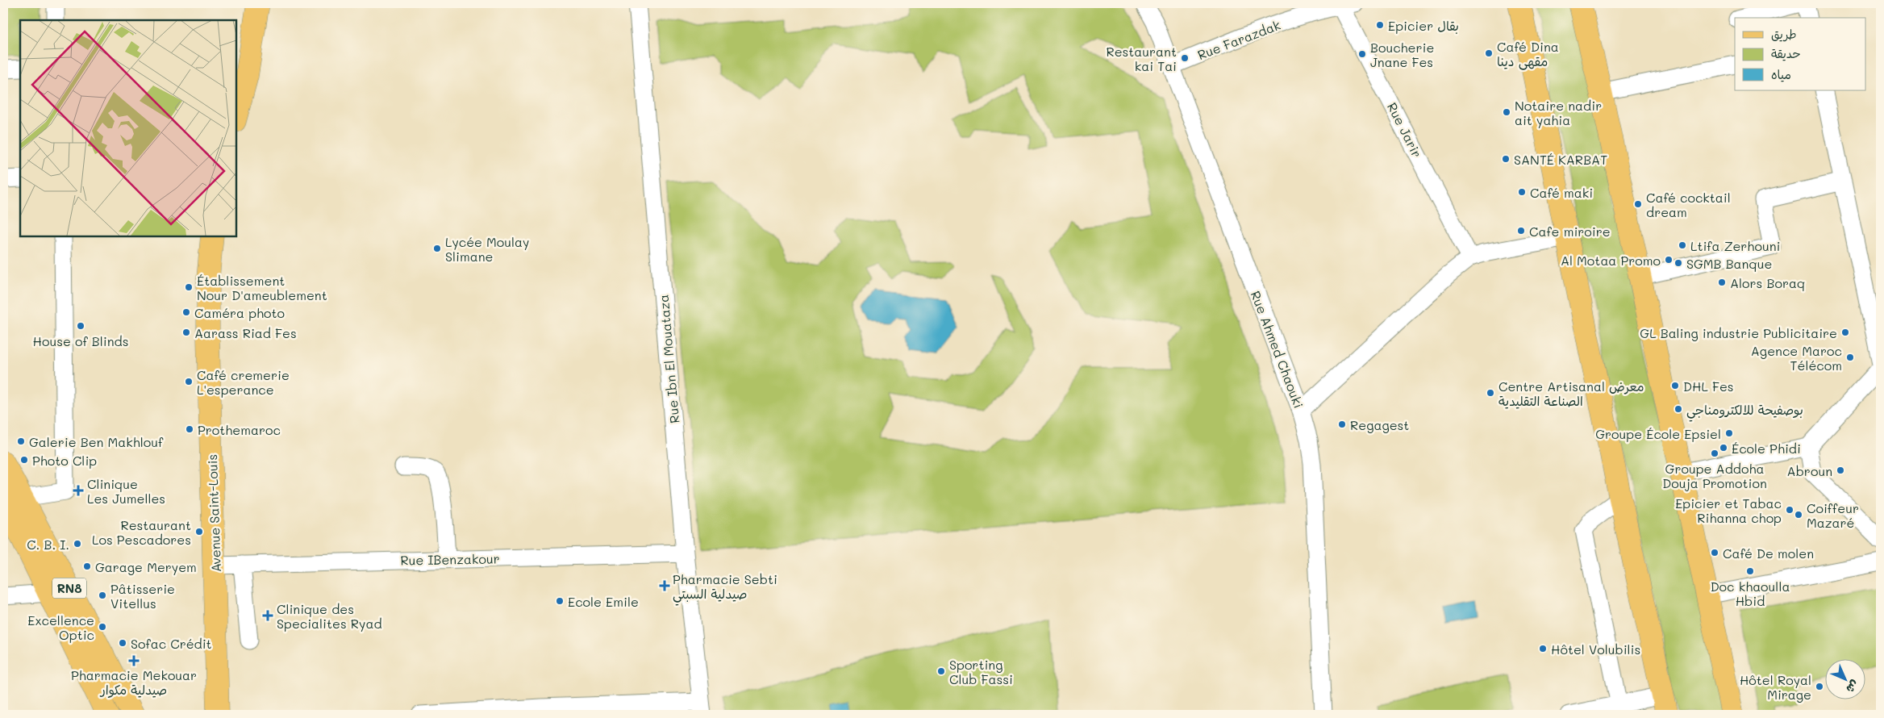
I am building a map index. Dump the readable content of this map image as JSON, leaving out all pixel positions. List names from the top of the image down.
{
  "streets": {
    "main road": ["Avenue Saint-Louis", "RN8"],
    "street": [
      "Rue Farazdak",
      "Rue Jarir",
      "Rue Ahmed Chaouki",
      "Rue Ibn El Mouataza",
      "Rue IBenzakour"
    ]
  },
  "crossings": [
    ["Rue Farazdak", "Rue Jarir"],
    ["Rue Farazdak", "Rue Ahmed Chaouki"],
    ["Rue Ibn El Mouataza", "Rue IBenzakour"],
    ["Avenue Saint-Louis", "Rue IBenzakour"]
  ],
  "places": {
    "other": [
      "Epicier بقال",
      "Café Dina مقهى دينا",
      "Boucherie Jnane Fes",
      "Restaurant kai Tai",
      "Notaire nadir ait yahia",
      "SANTÉ KARBAT",
      "Café maki",
      "Café cocktail dream",
      "Cafe miroire",
      "Ltifa Zerhouni",
      "Lycée Moulay Slimane",
      "Al Motaa Promo",
      "SGMB Banque",
      "Alors Boraq",
      "Établissement Nour D'ameublement",
      "Caméra photo",
      "House of Blinds",
      "Aarass Riad Fes",
      "GL Baling industrie Publicitaire",
      "Agence Maroc Télécom",
      "Café cremerie L'esperance",
      "DHL Fes",
      "Centre Artisanal معرض الصناعة التقليدية",
      "بوصفيحة للالكترومناجي",
      "Regagest",
      "Prothemaroc",
      "Groupe École Epsiel",
      "Galerie Ben Makhlouf",
      "École Phidi",
      "Groupe Addoha Douja Promotion",
      "Photo Clip",
      "Abroun",
      "Epicier et Tabac Rihanna chop",
      "Coiffeur Mazaré",
      "Restaurant Los Pescadores",
      "C. B. I.",
      "Café De molen",
      "Garage Meryem",
      "Doc khaoulla Hbid",
      "Pâtisserie Vitellus",
      "Ecole Emile",
      "Excellence Optic",
      "Sofac Crédit",
      "Hôtel Volubilis",
      "Sporting Club Fassi",
      "Hôtel Royal Mirage"
    ],
    "health": [
      "Clinique Les Jumelles",
      "Pharmacie Sebti صيدلية السبتي",
      "Clinique des Specialites Ryad",
      "Pharmacie Mekouar صيدلية مكوار"
    ]
  },
  "legend": ["طريق", "حديقة", "مياه"],
  "north": "bottom right"
}
